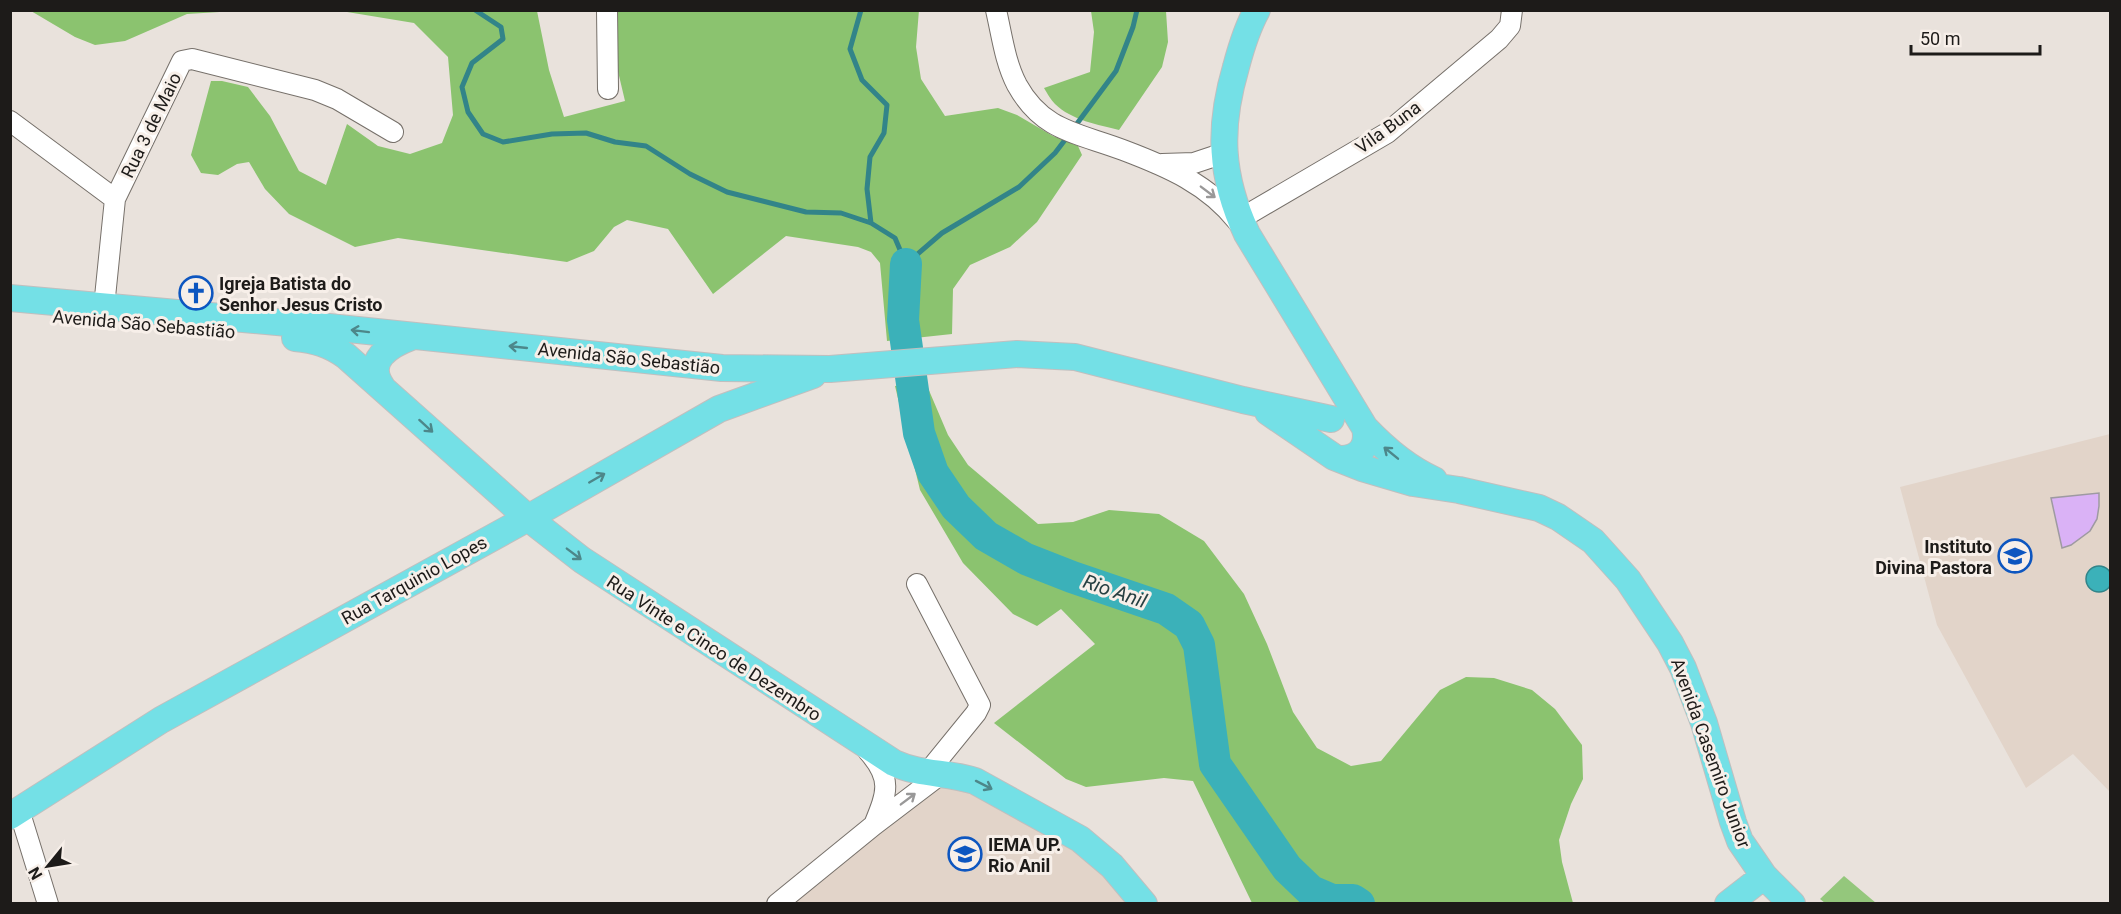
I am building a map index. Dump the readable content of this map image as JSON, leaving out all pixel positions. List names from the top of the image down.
{
  "streets": {
    "main road": [
      "Avenida São Sebastião",
      "Rua Tarquinio Lopes",
      "Rua Vinte e Cinco de Dezembro",
      "Avenida Casemiro Junior"
    ],
    "street": ["Rua 3 de Maio", "Vila Buna"]
  },
  "crossings": [
    ["Rua 3 de Maio", "Avenida São Sebastião"],
    ["Avenida São Sebastião", "Rua Tarquinio Lopes"],
    ["Avenida São Sebastião", "Rua Vinte e Cinco de Dezembro"],
    ["Avenida São Sebastião", "Avenida Casemiro Junior"],
    ["Rua Tarquinio Lopes", "Rua Vinte e Cinco de Dezembro"]
  ],
  "one_way": ["Rua Vinte e Cinco de Dezembro"],
  "water": ["Rio Anil"],
  "places": {
    "church": ["Igreja Batista do Senhor Jesus Cristo"],
    "school or university": ["Instituto Divina Pastora", "IEMA UP. Rio Anil"]
  },
  "scale_bar": "50 m",
  "north": "bottom left"
}
